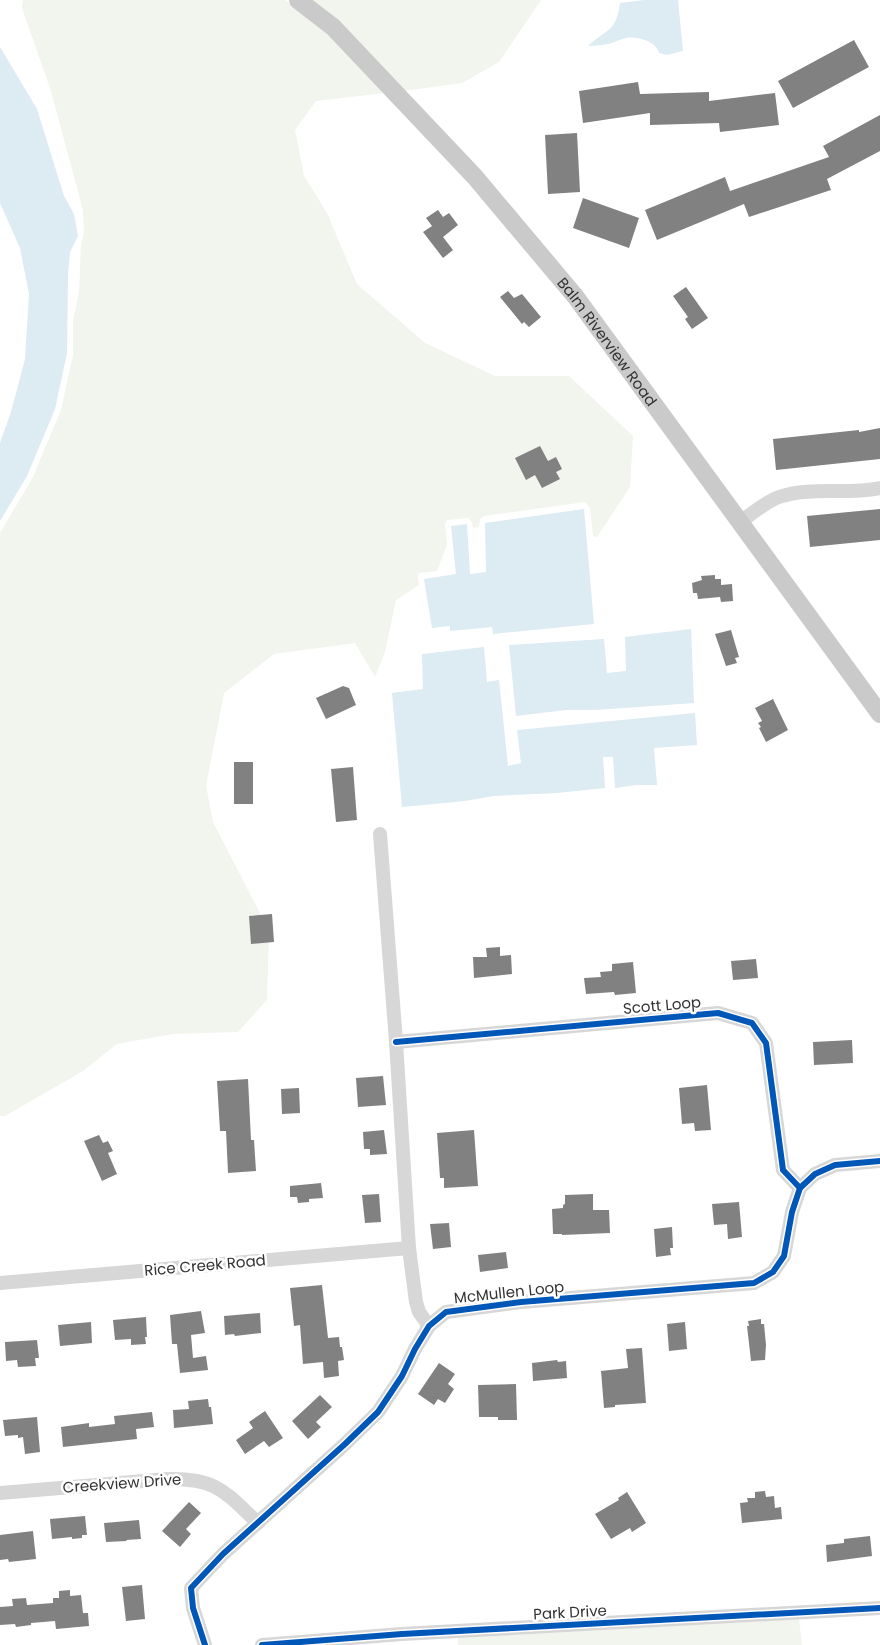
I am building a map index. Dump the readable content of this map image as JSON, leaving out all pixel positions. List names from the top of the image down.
{
  "streets": {
    "main road": ["Balm Riverview Road"],
    "street": [
      "Scott Loop",
      "Rice Creek Road",
      "McMullen Loop",
      "Creekview Drive",
      "Park Drive"
    ]
  },
  "crossings": [
    ["Scott Loop", "McMullen Loop"],
    ["McMullen Loop", "Creekview Drive"]
  ]
}
